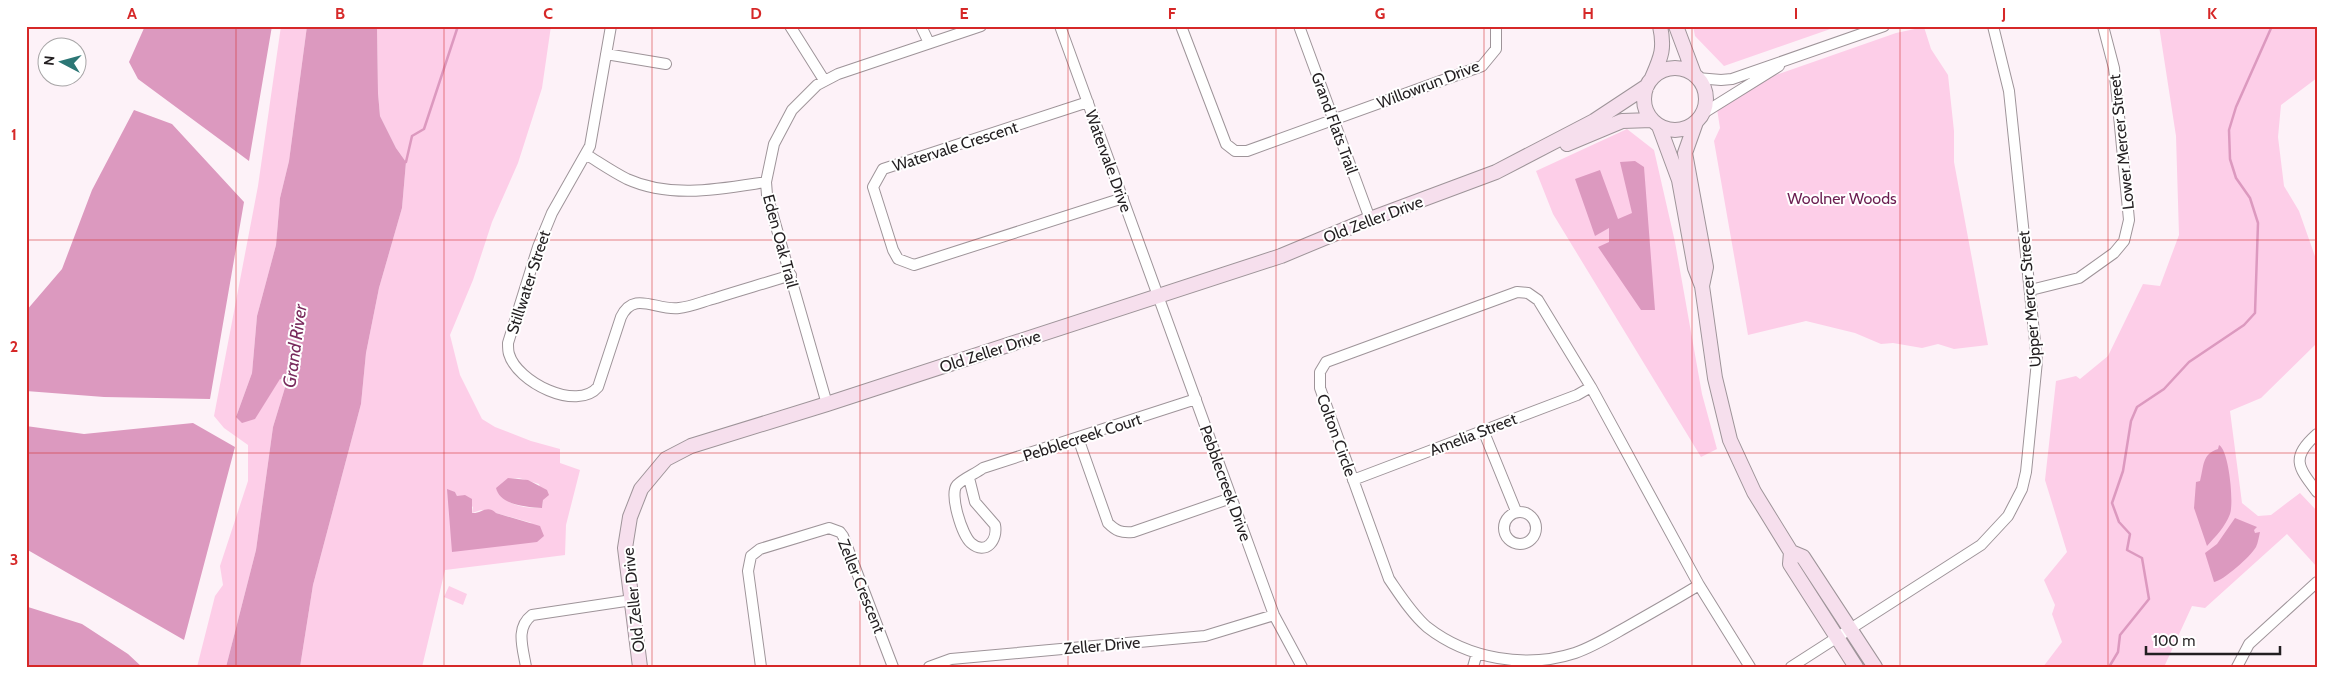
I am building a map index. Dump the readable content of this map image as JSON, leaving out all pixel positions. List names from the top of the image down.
{
  "streets": {
    "street": [
      "Willowrun Drive",
      "Grand Flats Trail",
      "Lower Mercer Street",
      "Watervale Crescent",
      "Watervale Drive",
      "Old Zeller Drive",
      "Eden Oak Trail",
      "Stillwater Street",
      "Upper Mercer Street",
      "Amelia Street",
      "Colton Circle",
      "Pebblecreek Court",
      "Pebblecreek Drive",
      "Zeller Crescent",
      "Zeller Drive"
    ]
  },
  "crossings": [
    ["Willowrun Drive", "Grand Flats Trail"],
    ["Grand Flats Trail", "Old Zeller Drive"],
    ["Lower Mercer Street", "Upper Mercer Street"],
    ["Watervale Crescent", "Watervale Drive"],
    ["Watervale Drive", "Old Zeller Drive"],
    ["Watervale Drive", "Pebblecreek Drive"],
    ["Old Zeller Drive", "Eden Oak Trail"],
    ["Old Zeller Drive", "Pebblecreek Drive"],
    ["Eden Oak Trail", "Stillwater Street"],
    ["Amelia Street", "Colton Circle"],
    ["Pebblecreek Court", "Pebblecreek Drive"],
    ["Pebblecreek Drive", "Zeller Drive"]
  ],
  "water": ["Grand River"],
  "parks": ["Woolner Woods"],
  "scale_bar": "100 m",
  "north": "left",
  "grid": {
    "columns": [
      "A",
      "B",
      "C",
      "D",
      "E",
      "F",
      "G",
      "H",
      "I",
      "J",
      "K"
    ],
    "rows": ["1", "2", "3"]
  }
}
